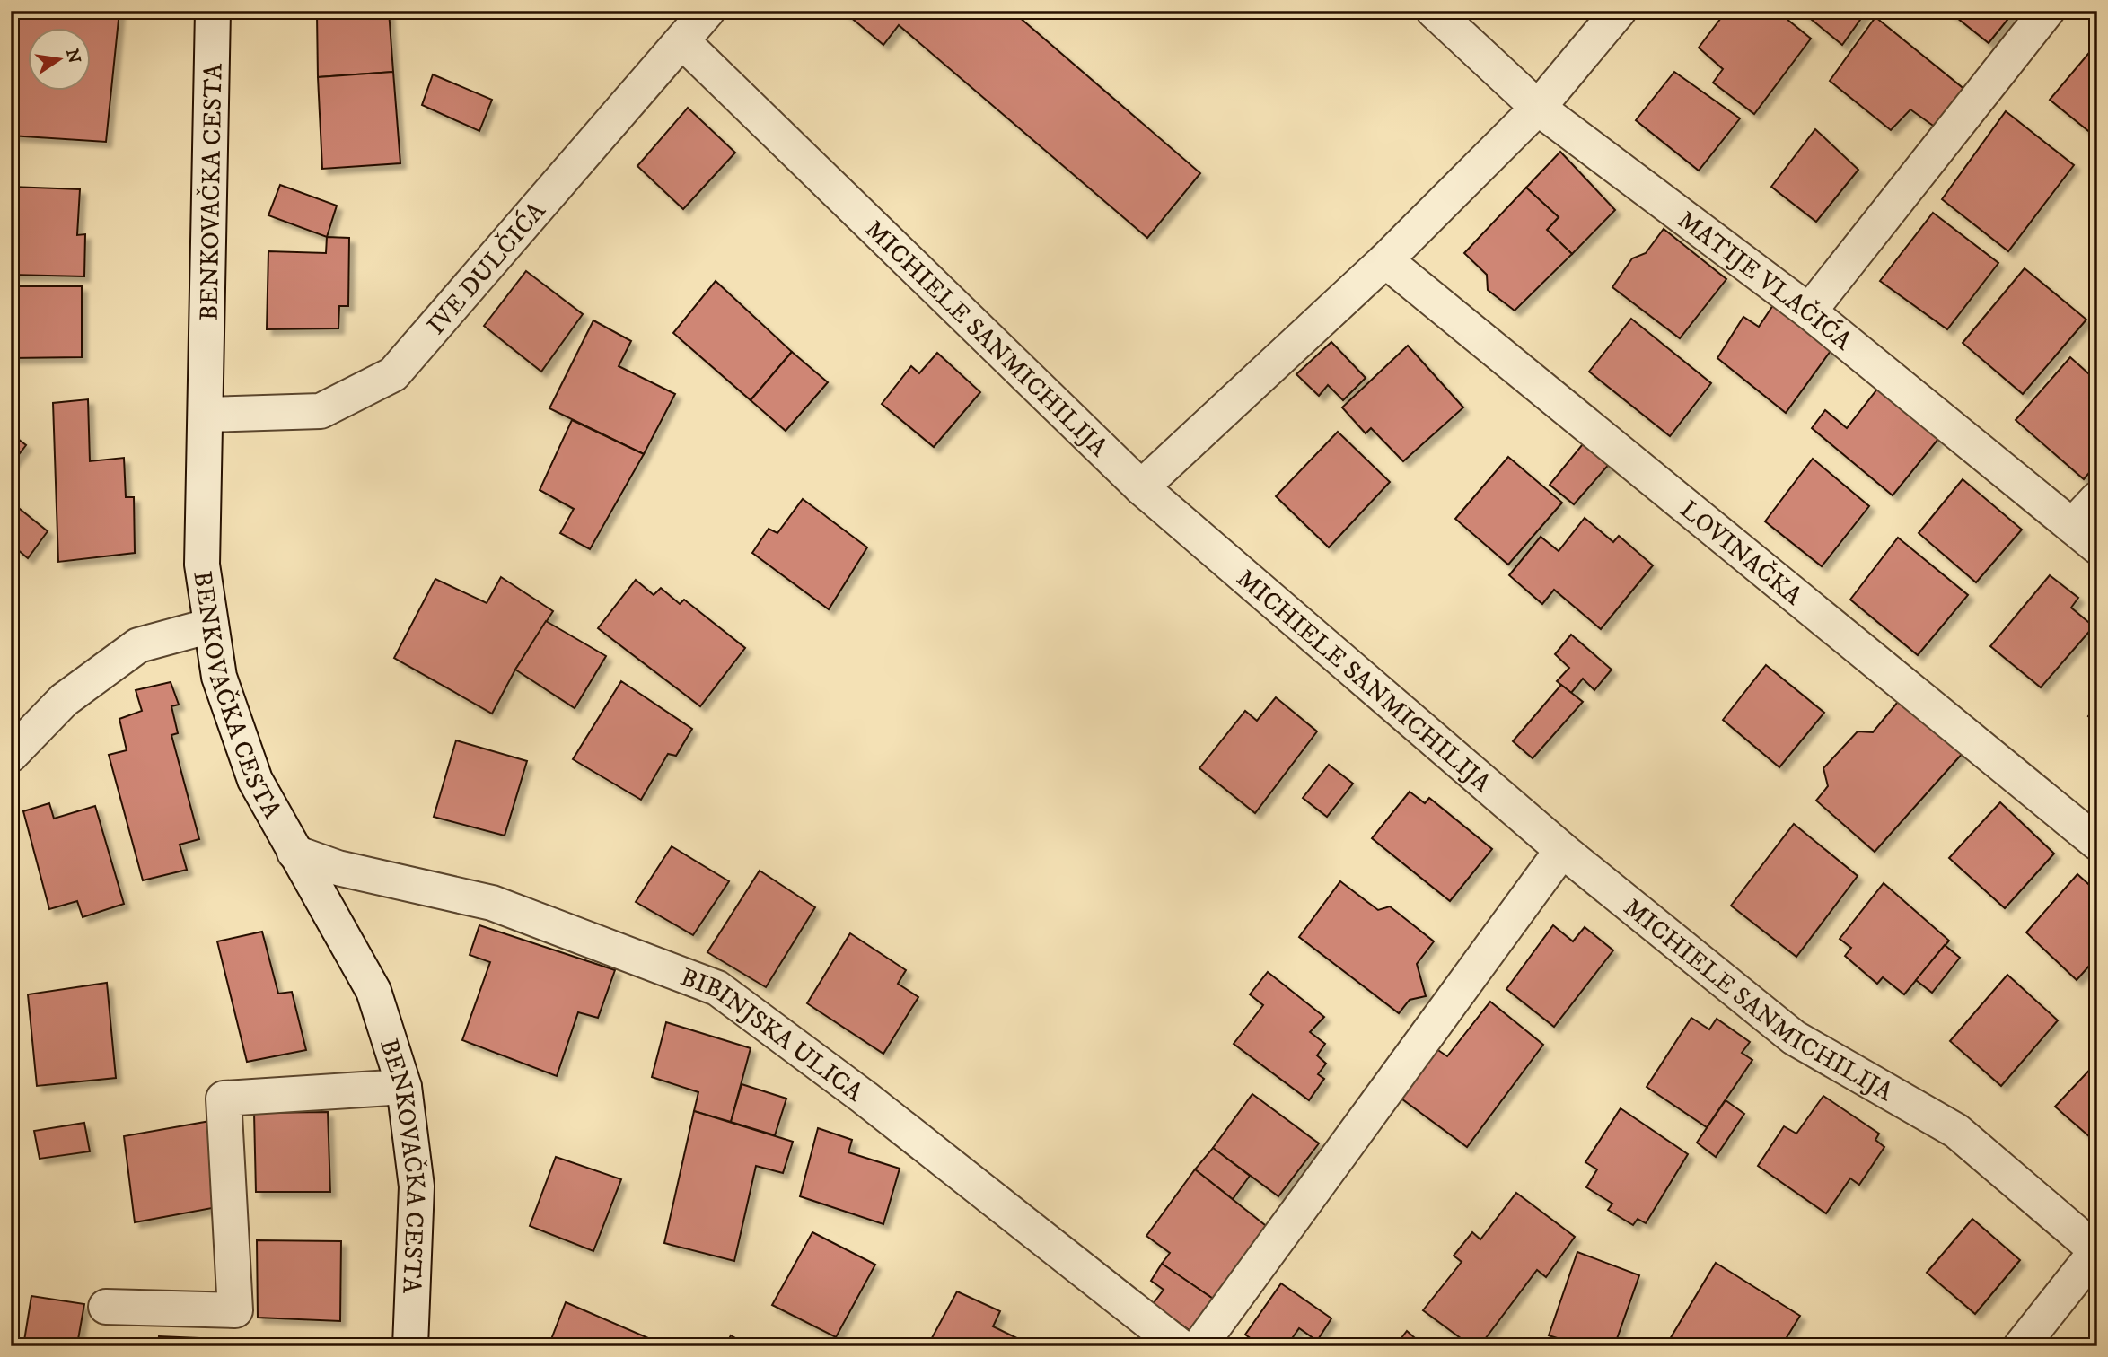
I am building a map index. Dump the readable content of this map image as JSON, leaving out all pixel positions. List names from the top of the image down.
{
  "streets": {
    "street": [
      "BENKOVAČKA CESTA",
      "IVE DULČIĆA",
      "MATIJE VLAČIĆA",
      "MICHIELE SANMICHILIJA",
      "LOVINAČKA",
      "BIBINJSKA ULICA"
    ]
  },
  "crossings": [
    ["BENKOVAČKA CESTA", "IVE DULČIĆA"],
    ["BENKOVAČKA CESTA", "BIBINJSKA ULICA"],
    ["IVE DULČIĆA", "MICHIELE SANMICHILIJA"]
  ],
  "north": "right"
}
